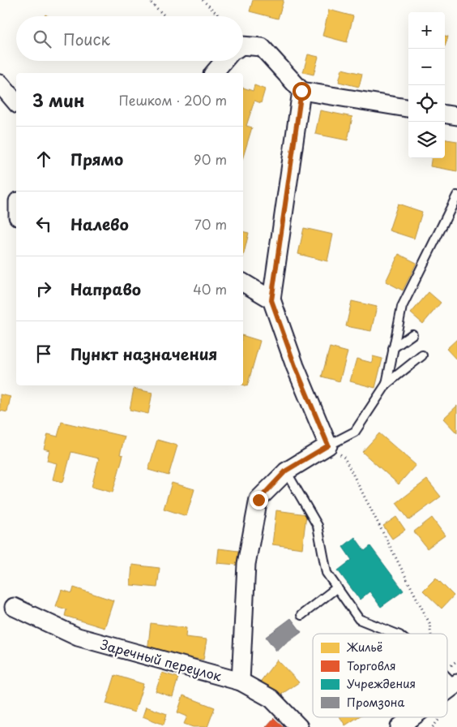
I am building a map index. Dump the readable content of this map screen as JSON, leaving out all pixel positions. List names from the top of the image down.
{
  "streets": {
    "street": ["Заречный переулок"]
  },
  "legend": [
    "Жильё",
    "Торговля",
    "Учреждения",
    "Промзона"
  ],
  "page": {
    "map_buttons": ["+", "−"],
    "search": "Поиск",
    "heading": ["3 мин", "Пешком · 200 m"],
    "list": [
      ["Прямо", "90 m"],
      ["Налево", "70 m"],
      ["Направо", "40 m"],
      "Пункт назначения"
    ]
  }
}
